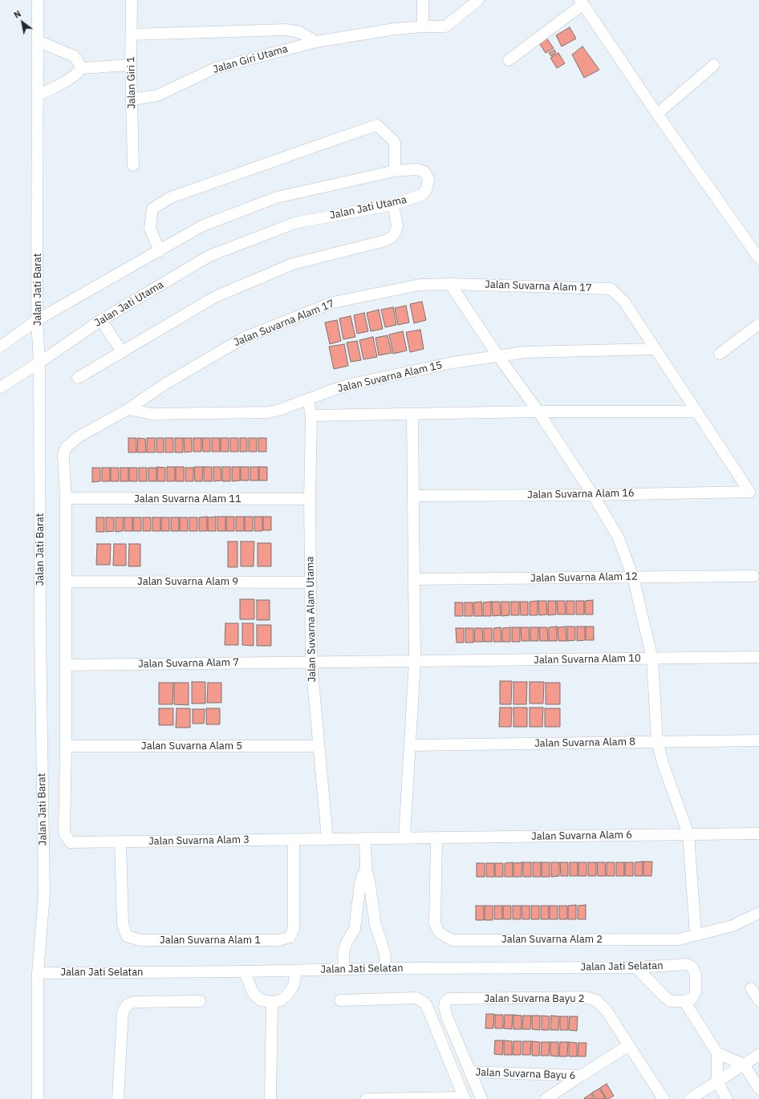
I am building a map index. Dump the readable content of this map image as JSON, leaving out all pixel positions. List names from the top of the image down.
{
  "streets": {
    "street": [
      "Jalan Giri Utama",
      "Jalan Giri 1",
      "Jalan Jati Utama",
      "Jalan Suvarna Alam 17",
      "Jalan Jati Barat",
      "Jalan Suvarna Alam 15",
      "Jalan Suvarna Alam 16",
      "Jalan Suvarna Alam 11",
      "Jalan Suvarna Alam 12",
      "Jalan Suvarna Alam 9",
      "Jalan Suvarna Alam Utama",
      "Jalan Suvarna Alam 10",
      "Jalan Suvarna Alam 7",
      "Jalan Suvarna Alam 8",
      "Jalan Suvarna Alam 5",
      "Jalan Suvarna Alam 6",
      "Jalan Suvarna Alam 3",
      "Jalan Suvarna Alam 2",
      "Jalan Suvarna Alam 1",
      "Jalan Jati Selatan",
      "Jalan Suvarna Bayu 2",
      "Jalan Suvarna Bayu 6"
    ]
  },
  "crossings": [
    ["Jalan Giri Utama", "Jalan Giri 1"],
    ["Jalan Jati Utama", "Jalan Jati Barat"],
    ["Jalan Suvarna Alam 17", "Jalan Suvarna Alam 15"],
    ["Jalan Suvarna Alam 17", "Jalan Suvarna Alam 11"],
    ["Jalan Suvarna Alam 17", "Jalan Suvarna Alam 9"],
    ["Jalan Suvarna Alam 17", "Jalan Suvarna Alam 7"],
    ["Jalan Suvarna Alam 17", "Jalan Suvarna Alam 5"],
    ["Jalan Suvarna Alam 17", "Jalan Suvarna Alam 3"],
    ["Jalan Jati Barat", "Jalan Jati Selatan"],
    ["Jalan Suvarna Alam 15", "Jalan Suvarna Alam Utama"],
    ["Jalan Suvarna Alam 11", "Jalan Suvarna Alam Utama"],
    ["Jalan Suvarna Alam 9", "Jalan Suvarna Alam Utama"],
    ["Jalan Suvarna Alam Utama", "Jalan Suvarna Alam 10"],
    ["Jalan Suvarna Alam Utama", "Jalan Suvarna Alam 7"],
    ["Jalan Suvarna Alam Utama", "Jalan Suvarna Alam 5"],
    ["Jalan Suvarna Alam Utama", "Jalan Suvarna Alam 3"],
    ["Jalan Suvarna Alam 10", "Jalan Suvarna Alam 7"],
    ["Jalan Suvarna Alam 6", "Jalan Suvarna Alam 3"],
    ["Jalan Suvarna Alam 6", "Jalan Suvarna Alam 2"],
    ["Jalan Suvarna Alam 3", "Jalan Suvarna Alam 1"],
    ["Jalan Suvarna Bayu 2", "Jalan Suvarna Bayu 6"]
  ],
  "north": "top left"
}
